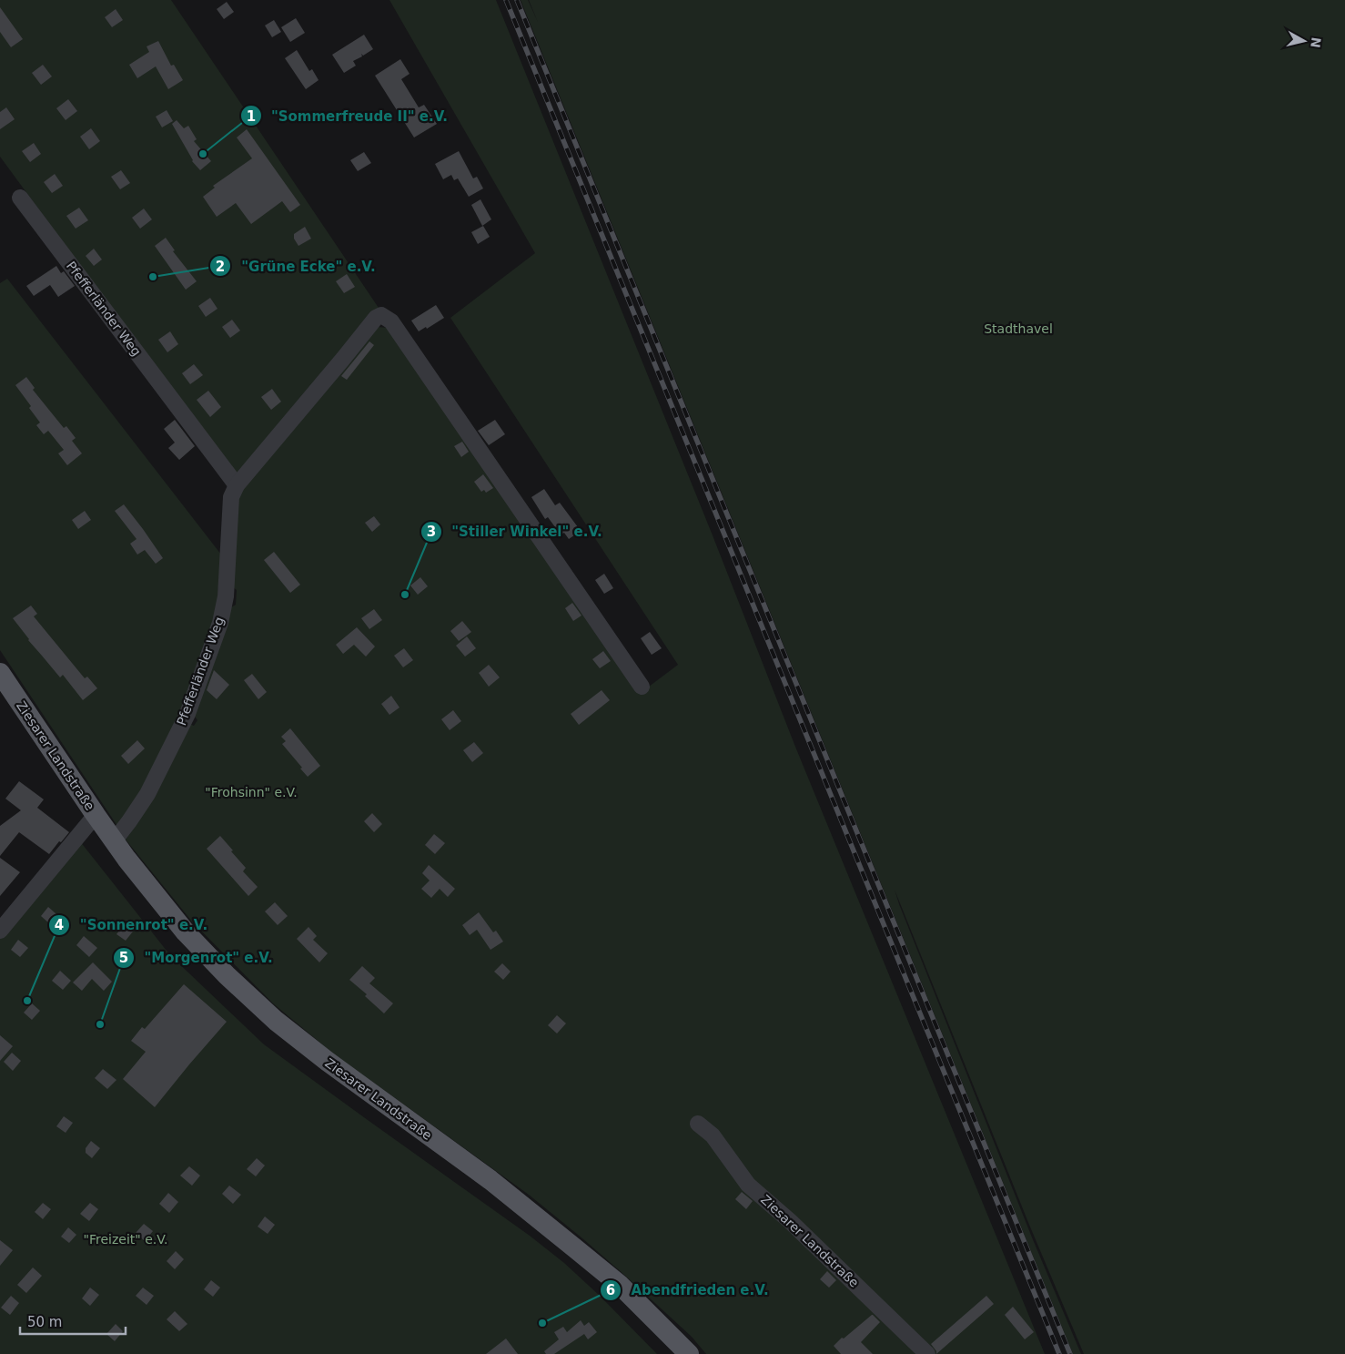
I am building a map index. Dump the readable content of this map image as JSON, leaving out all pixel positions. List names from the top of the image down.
{
  "streets": {
    "main road": ["Ziesarer Landstraße"],
    "street": ["Pfefferländer Weg"]
  },
  "crossings": [
    ["Pfefferländer Weg", "Ziesarer Landstraße"]
  ],
  "parks": ["Stadthavel", "\"Frohsinn\" e.V.", "\"Freizeit\" e.V."],
  "places": [
    "\"Sommerfreude II\" e.V.",
    "\"Grüne Ecke\" e.V.",
    "\"Stiller Winkel\" e.V.",
    "\"Sonnenrot\" e.V.",
    "\"Morgenrot\" e.V.",
    "Abendfrieden e.V."
  ],
  "scale_bar": "50 m",
  "north": "right"
}
